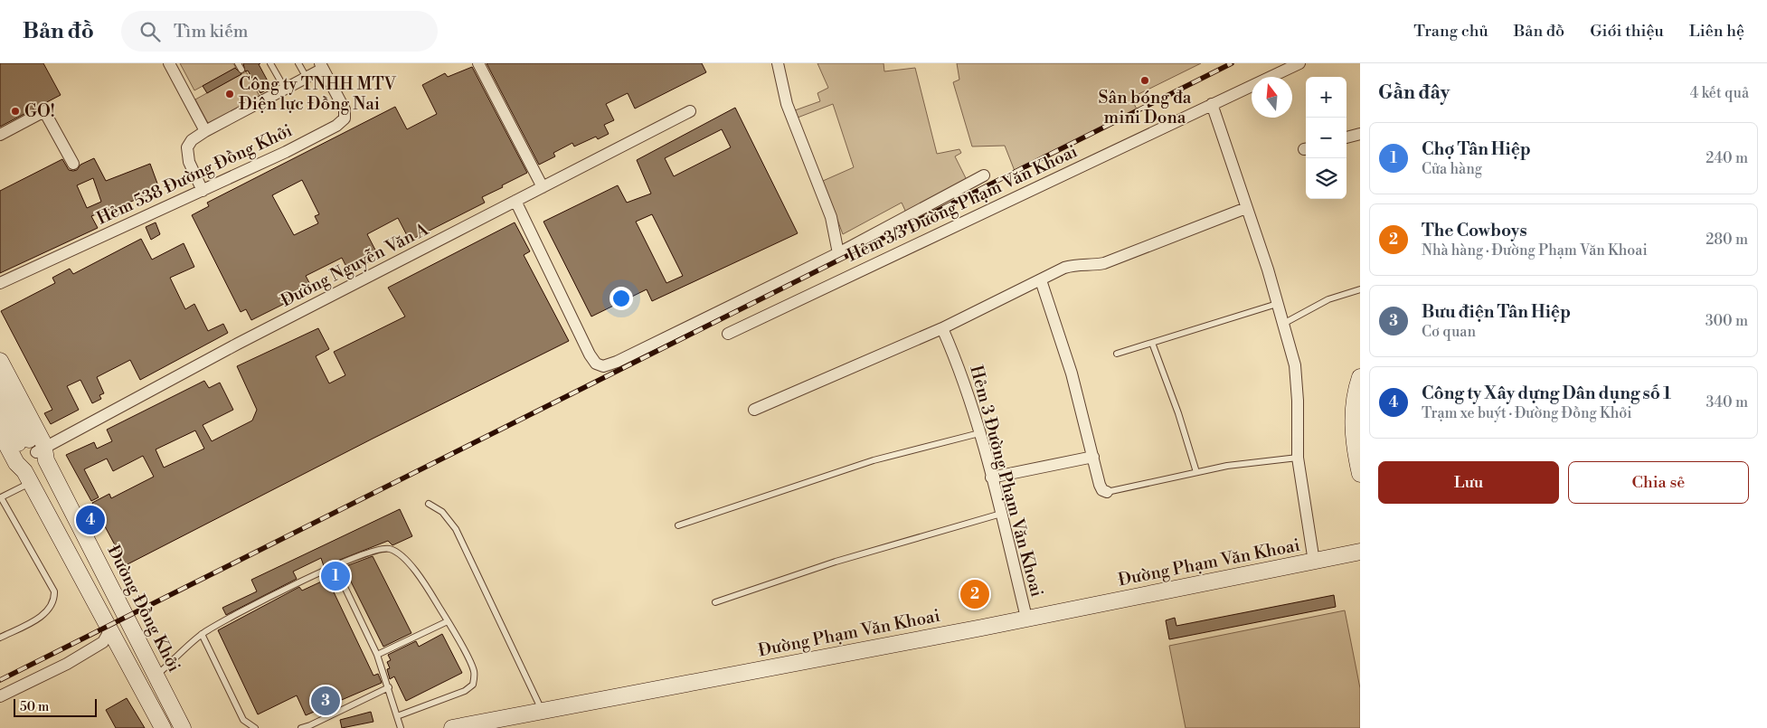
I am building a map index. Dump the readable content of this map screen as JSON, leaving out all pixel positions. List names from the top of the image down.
{
  "streets": {
    "street": [
      "Hẻm 538 Đường Đồng Khởi",
      "Hẻm 3/3 Đường Phạm Văn Khoai",
      "Đường Nguyễn Văn A",
      "Hẻm 3 Đường Phạm Văn Khoai",
      "Đường Phạm Văn Khoai",
      "Đường Đồng Khởi"
    ]
  },
  "crossings": [
    ["Đường Nguyễn Văn A", "Đường Đồng Khởi"],
    ["Hẻm 3 Đường Phạm Văn Khoai", "Đường Phạm Văn Khoai"]
  ],
  "places": ["Sân bóng đa mini Dona", "Công ty TNHH MTV Điện lực Đồng Nai", "GO!"],
  "scale_bar": "50 m",
  "north": "top",
  "page": {
    "header": "Bản đồ",
    "search": "Tìm kiếm",
    "nav": [
      "Trang chủ",
      "Bản đồ",
      "Giới thiệu",
      "Liên hệ"
    ],
    "heading": ["Gần đây", "4 kết quả"],
    "map_buttons": ["+", "−"],
    "list": [
      {
        "mark": "1",
        "name": "Chợ Tân Hiệp",
        "note": "Cửa hàng",
        "value": "240 m"
      },
      {
        "mark": "2",
        "name": "The Cowboys",
        "note": "Nhà hàng · Đường Phạm Văn Khoai",
        "value": "280 m"
      },
      {
        "mark": "3",
        "name": "Bưu điện Tân Hiệp",
        "note": "Cơ quan",
        "value": "300 m"
      },
      {
        "mark": "4",
        "name": "Công ty Xây dựng Dân dụng số 1",
        "note": "Trạm xe buýt · Đường Đồng Khởi",
        "value": "340 m"
      }
    ],
    "buttons": ["Lưu", "Chia sẻ"],
    "pins": [
      "4",
      "1",
      "2",
      "3"
    ],
    "scale": "50 m"
  }
}
